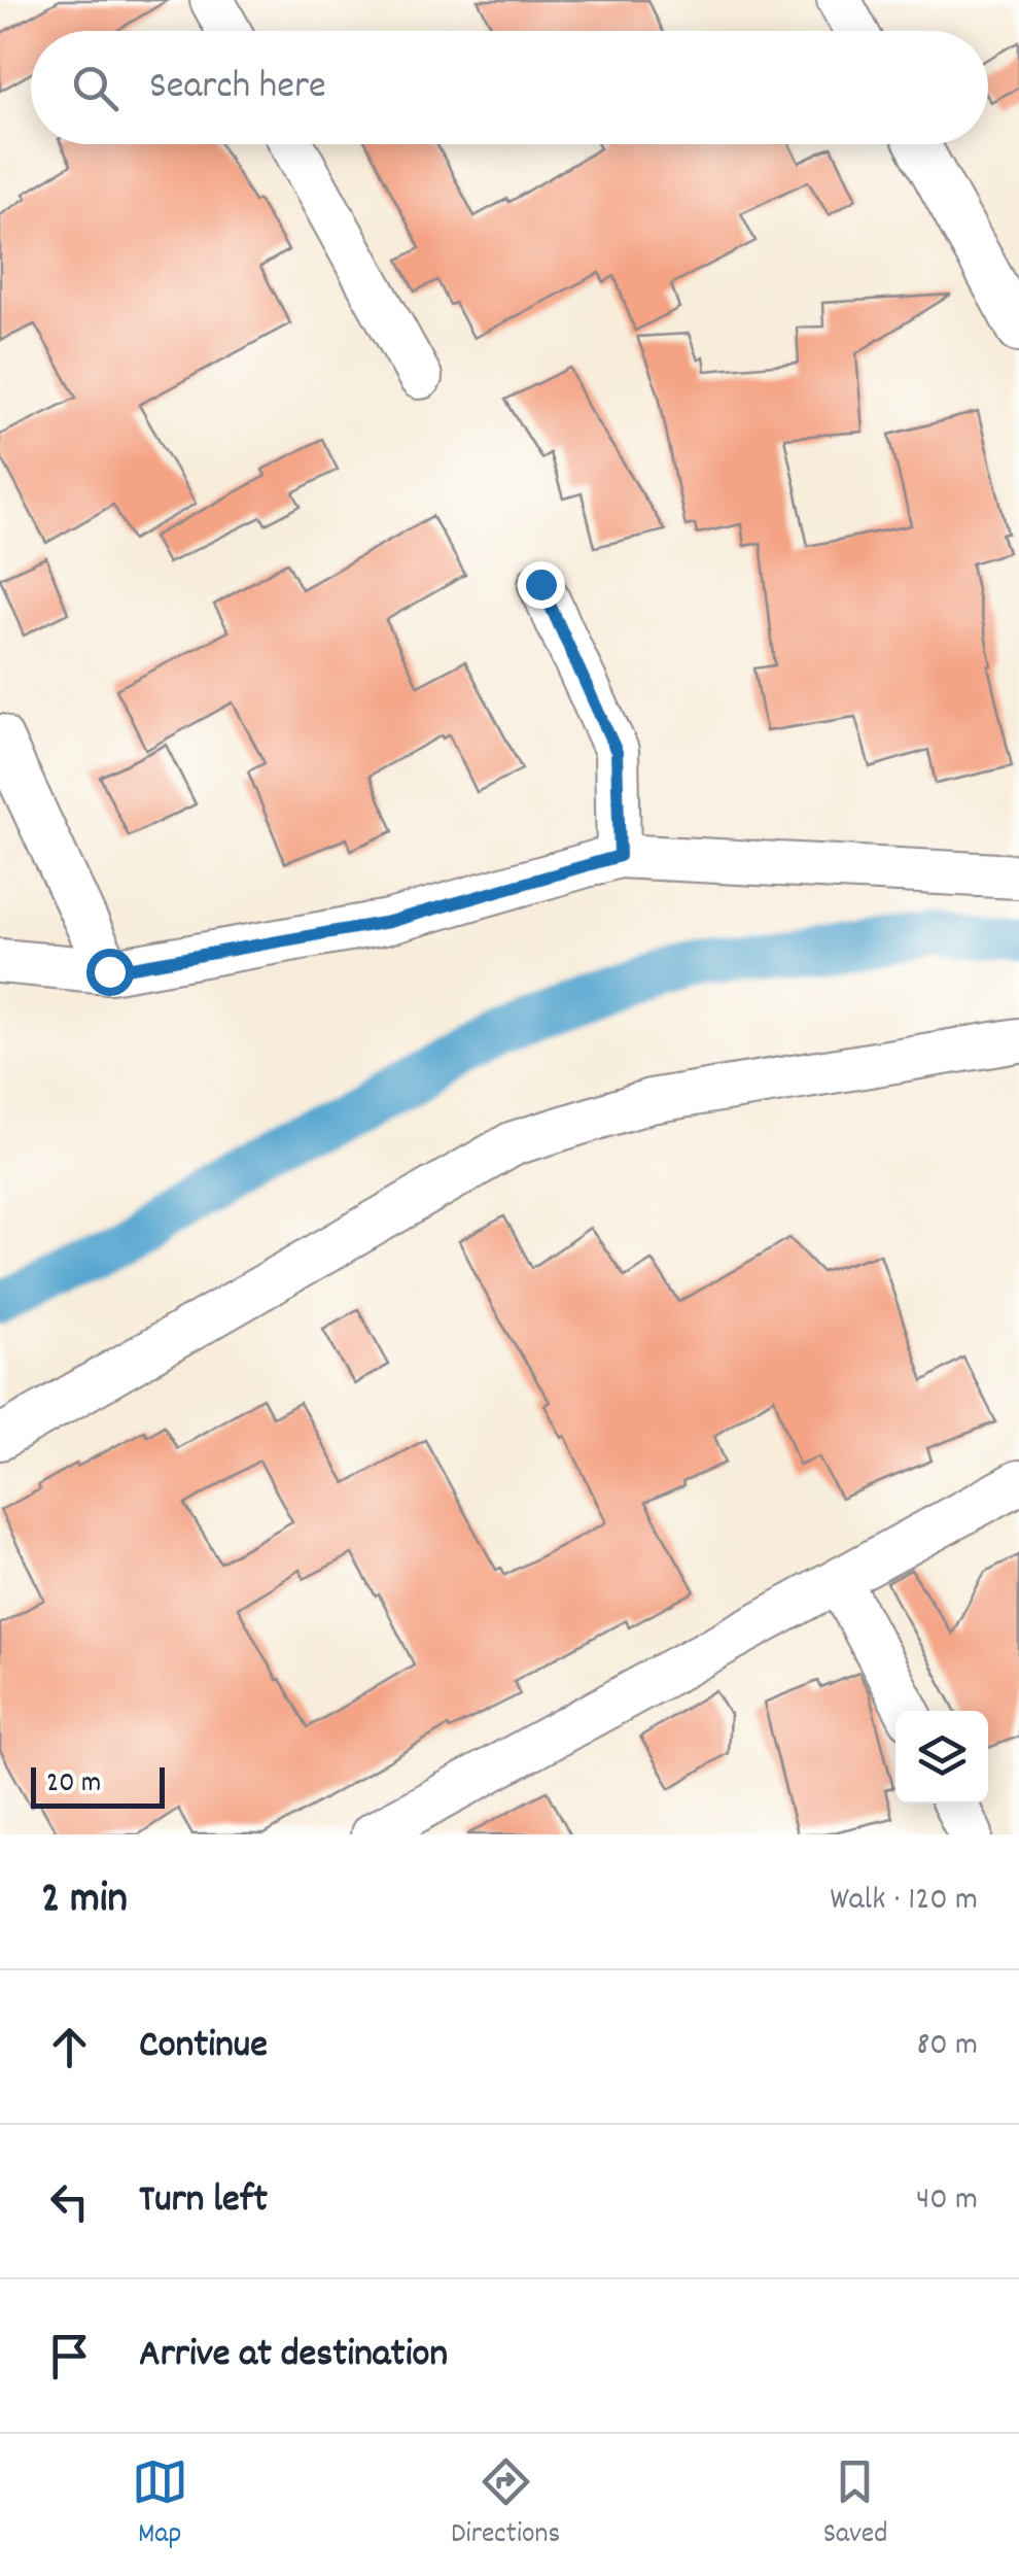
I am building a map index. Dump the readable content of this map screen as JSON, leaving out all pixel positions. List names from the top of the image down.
{
  "scale_bar": "20 m",
  "page": {
    "search": "Search here",
    "scale": "20 m",
    "heading": ["2 min", "Walk · 120 m"],
    "list": [
      ["Continue", "80 m"],
      ["Turn left", "40 m"],
      "Arrive at destination"
    ],
    "nav": ["Map", "Directions", "Saved"]
  }
}
